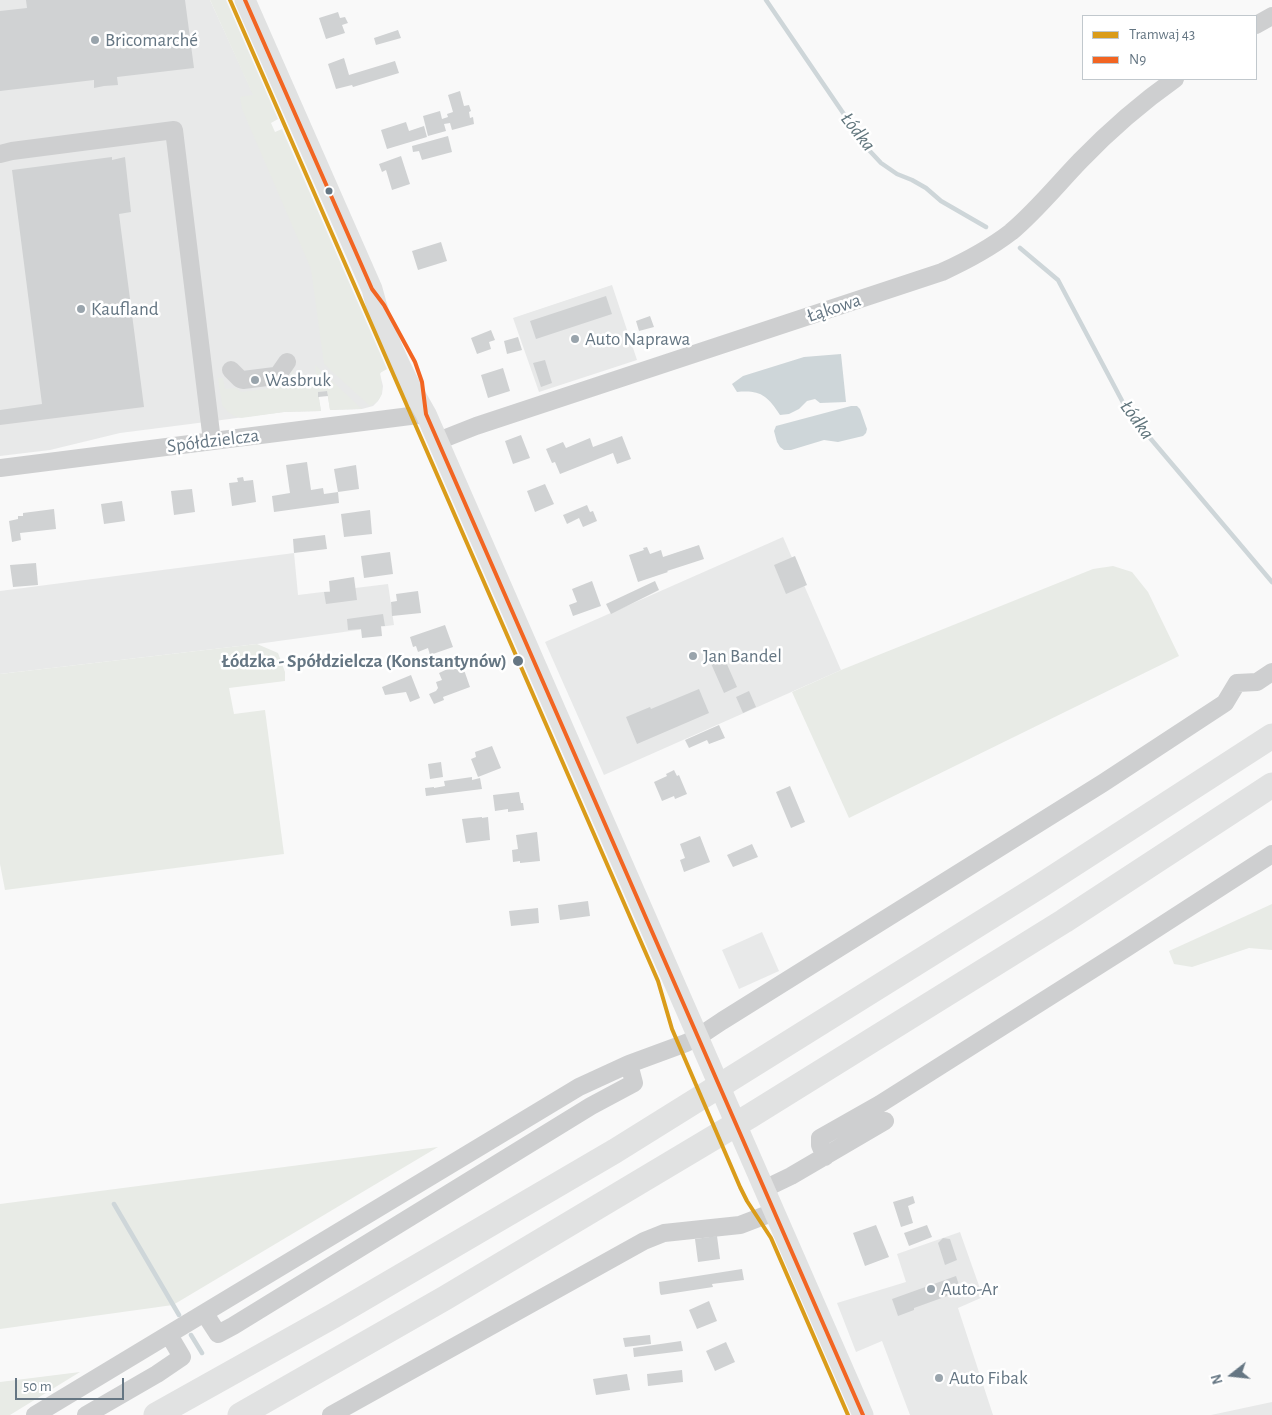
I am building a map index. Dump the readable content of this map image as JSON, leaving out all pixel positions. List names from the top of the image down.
{
  "streets": {
    "street": ["Łąkowa", "Spółdzielcza"]
  },
  "water": ["Łódka"],
  "places": [
    "Bricomarché",
    "Kaufland",
    "Auto Naprawa",
    "Wasbruk",
    "Jan Bandel",
    "Łódzka - Spółdzielcza (Konstantynów)",
    "Auto-Ar",
    "Auto Fibak"
  ],
  "lines": ["tram line 43", "transit line N9"],
  "legend": ["Tramwaj 43", "N9"],
  "scale_bar": "50 m",
  "north": "left"
}
